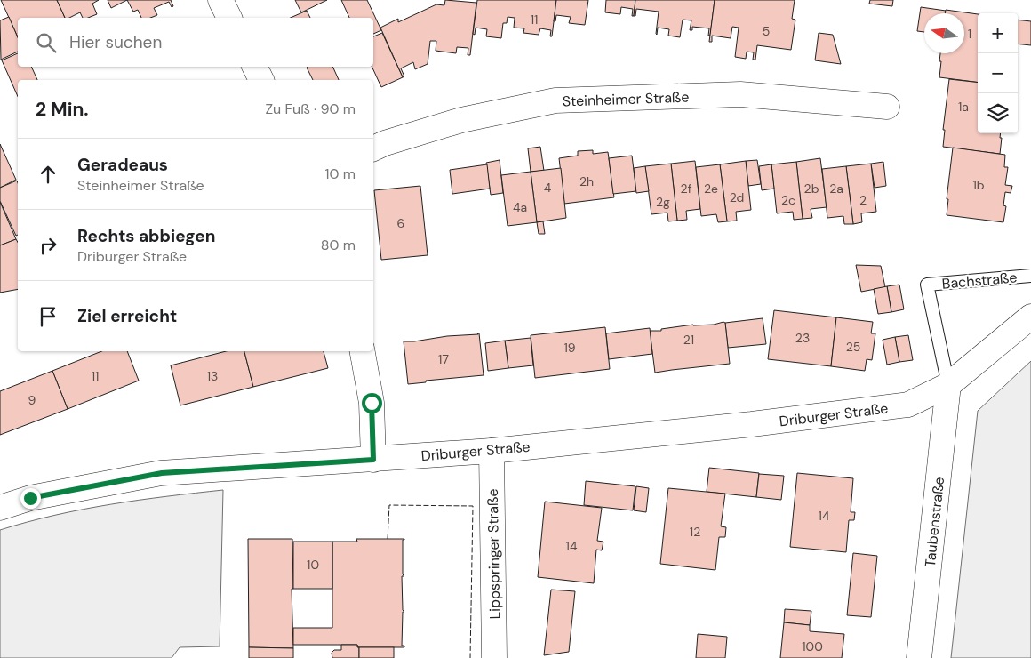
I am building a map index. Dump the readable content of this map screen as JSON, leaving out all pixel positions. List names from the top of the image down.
{
  "streets": {
    "street": [
      "Steinheimer Straße",
      "Driburger Straße",
      "Taubenstraße",
      "Lippspringer Straße"
    ],
    "lane": ["Bachstraße"]
  },
  "crossings": [
    ["Bachstraße", "Driburger Straße"],
    ["Bachstraße", "Taubenstraße"],
    ["Driburger Straße", "Taubenstraße"],
    ["Driburger Straße", "Lippspringer Straße"]
  ],
  "house_numbers": [
    "11",
    "5",
    "1",
    "1a",
    "2h",
    "1b",
    "4",
    "2f",
    "2e",
    "2b",
    "2a",
    "2d",
    "2c",
    "2",
    "2g",
    "4a",
    "6",
    "23",
    "21",
    "25",
    "19",
    "17",
    "11",
    "13",
    "9",
    "14",
    "12",
    "14",
    "10",
    "100"
  ],
  "north": "left",
  "page": {
    "map_buttons": ["+", "−"],
    "search": "Hier suchen",
    "heading": ["2 Min.", "Zu Fuß · 90 m"],
    "list": [
      ["Geradeaus", "Steinheimer Straße", "10 m"],
      ["Rechts abbiegen", "Driburger Straße", "80 m"],
      "Ziel erreicht"
    ]
  }
}
